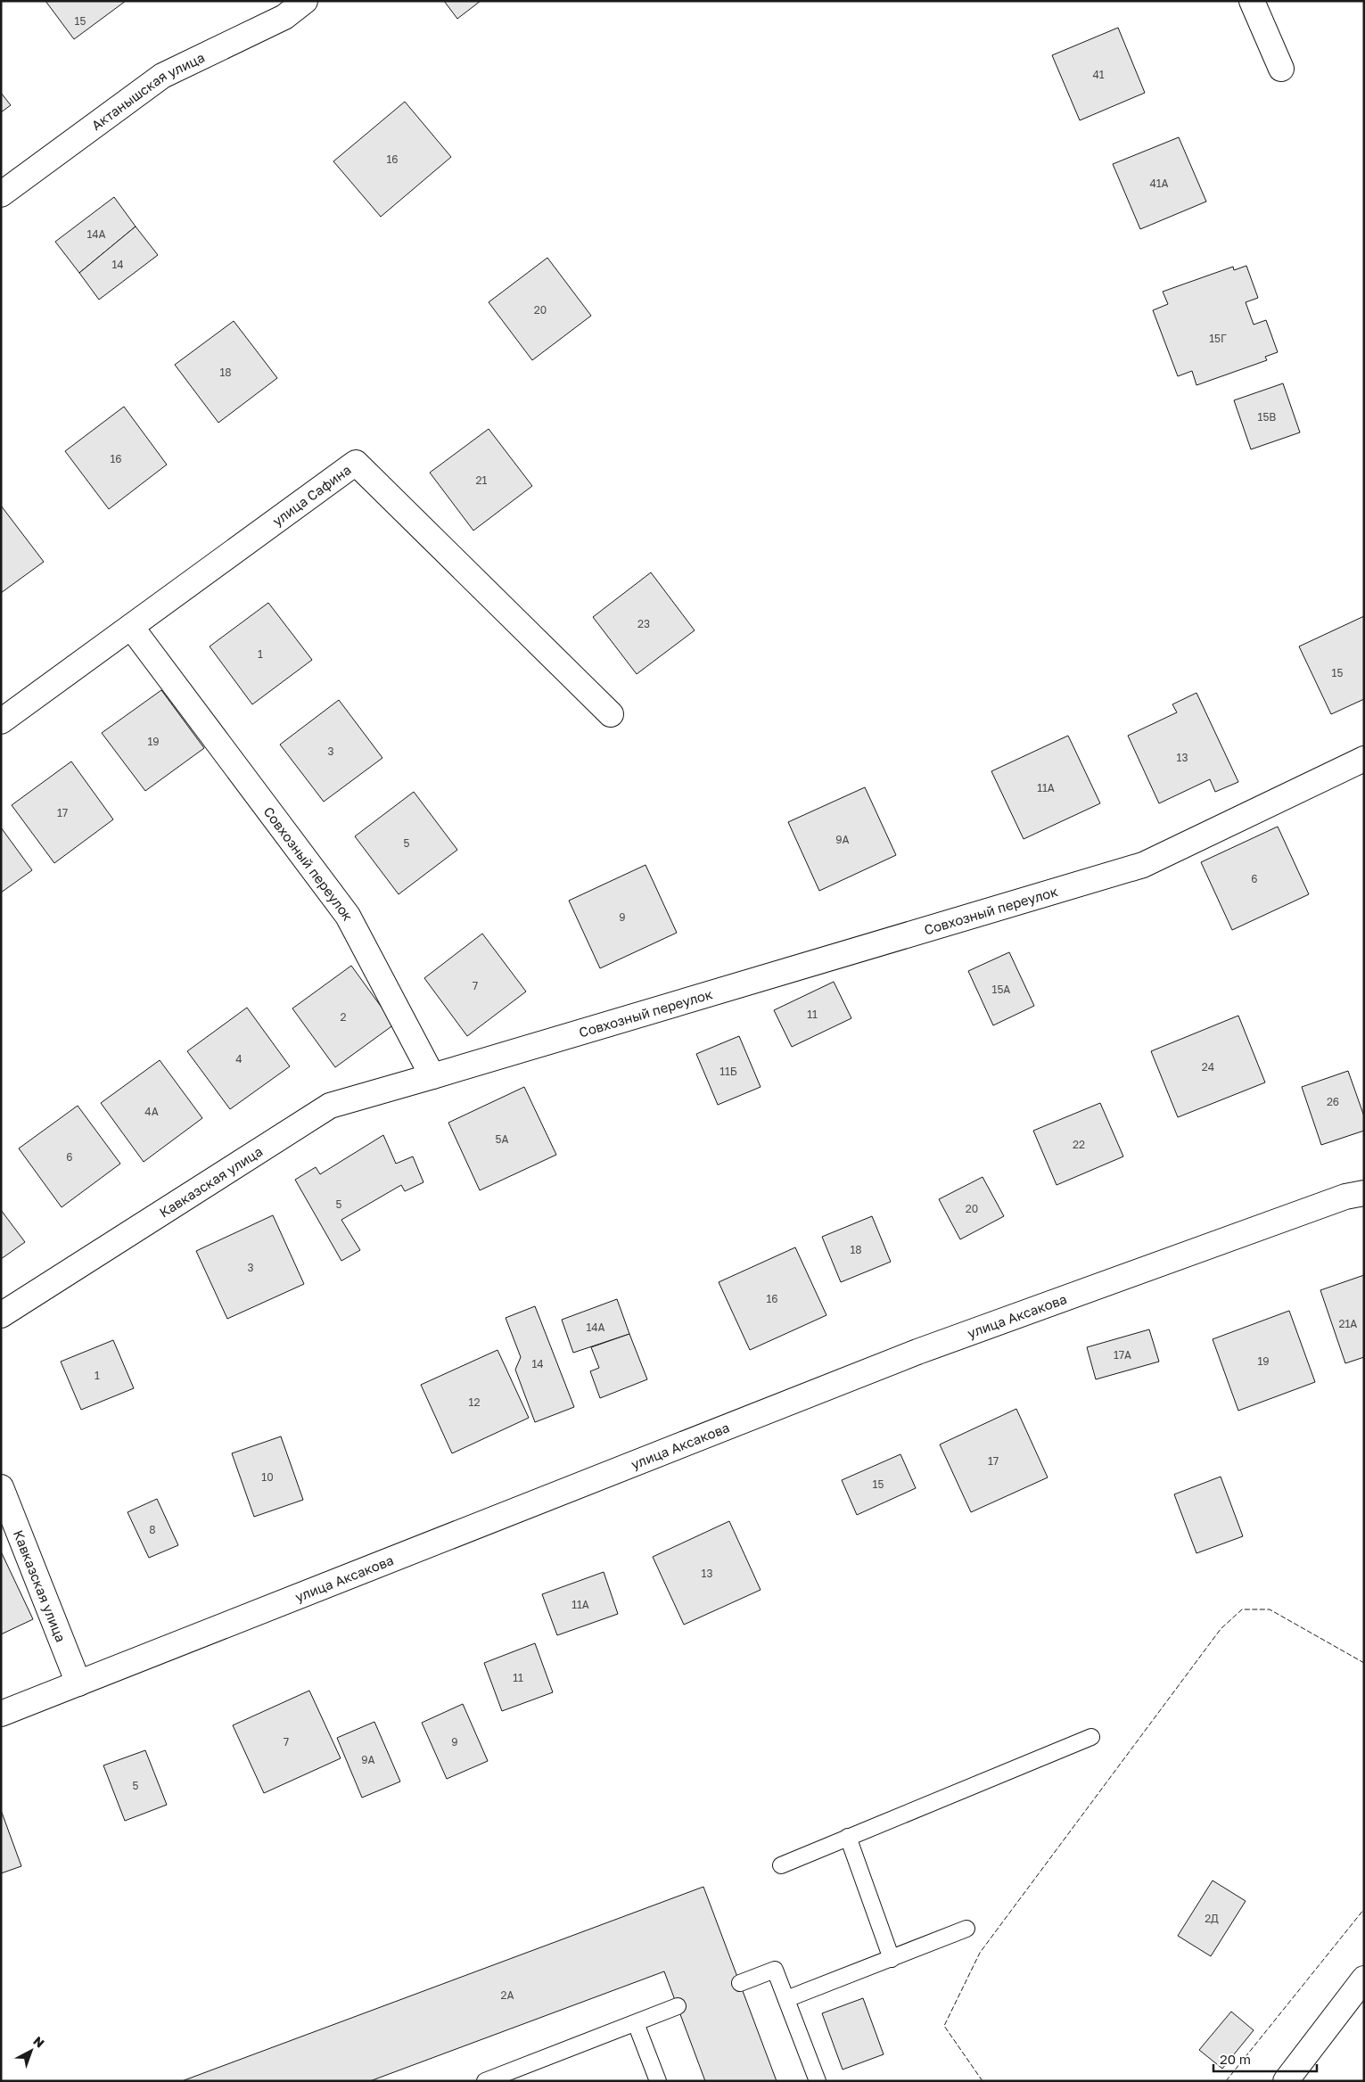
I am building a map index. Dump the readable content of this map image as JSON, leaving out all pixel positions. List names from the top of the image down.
{
  "streets": {
    "street": [
      "Актанышская улица",
      "улица Сафина",
      "Совхозный переулок",
      "Кавказская улица",
      "улица Аксакова"
    ]
  },
  "crossings": [
    ["улица Сафина", "Совхозный переулок"],
    ["Совхозный переулок", "Кавказская улица"],
    ["Кавказская улица", "улица Аксакова"]
  ],
  "house_numbers": [
    "15",
    "41",
    "16",
    "41А",
    "14А",
    "14",
    "20",
    "15Г",
    "18",
    "15В",
    "16",
    "21",
    "23",
    "1",
    "15",
    "19",
    "3",
    "13",
    "11А",
    "17",
    "9А",
    "5",
    "6",
    "9",
    "7",
    "15А",
    "11",
    "2",
    "4",
    "24",
    "11Б",
    "26",
    "4А",
    "5А",
    "22",
    "6",
    "5",
    "20",
    "18",
    "3",
    "16",
    "21А",
    "14А",
    "17А",
    "19",
    "14",
    "1",
    "12",
    "17",
    "10",
    "15",
    "8",
    "13",
    "11А",
    "11",
    "7",
    "9",
    "9А",
    "5",
    "2Д",
    "2А"
  ],
  "scale_bar": "20 m",
  "north": "top right"
}
